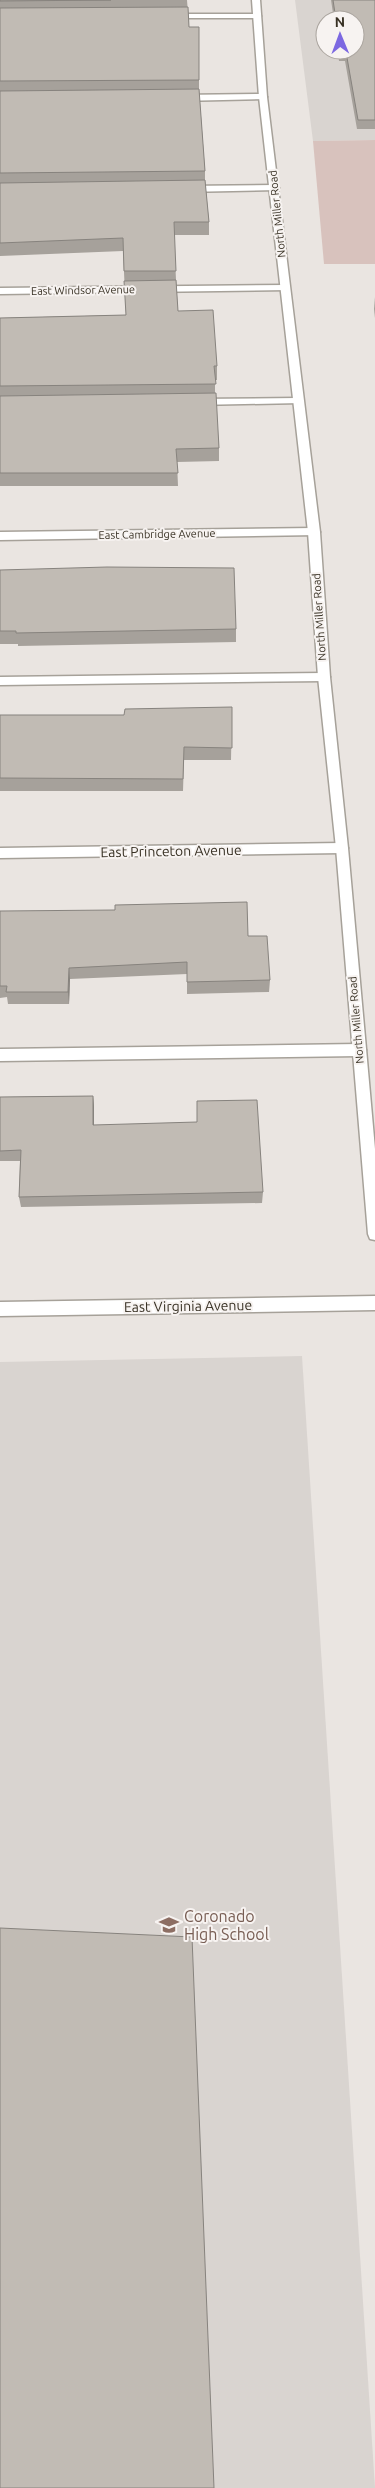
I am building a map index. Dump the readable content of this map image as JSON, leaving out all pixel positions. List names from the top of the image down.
{
  "streets": {
    "street": [
      "North Miller Road",
      "East Windsor Avenue",
      "East Cambridge Avenue",
      "East Princeton Avenue",
      "East Virginia Avenue"
    ]
  },
  "crossings": [
    ["North Miller Road", "East Windsor Avenue"],
    ["North Miller Road", "East Cambridge Avenue"],
    ["North Miller Road", "East Princeton Avenue"]
  ],
  "places": {
    "school or university": ["Coronado High School"]
  },
  "north": "top"
}
